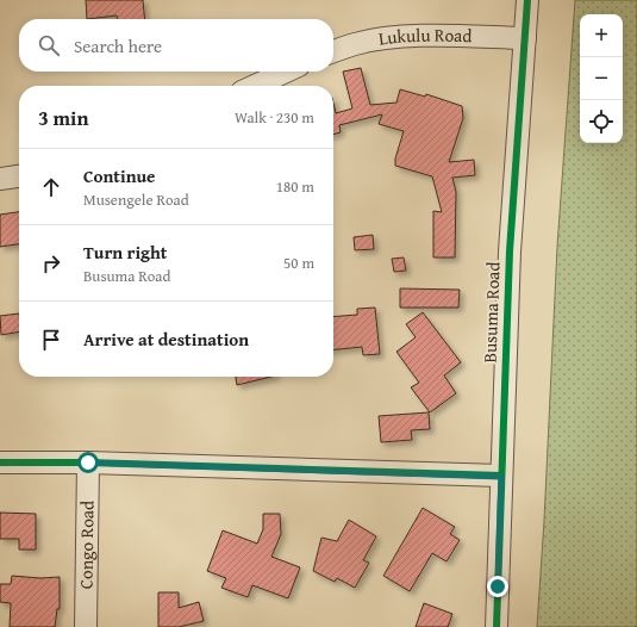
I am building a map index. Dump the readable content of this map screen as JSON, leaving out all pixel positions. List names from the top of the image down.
{
  "streets": {
    "street": ["Lukulu Road", "Busuma Road", "Congo Road"]
  },
  "crossings": [
    ["Lukulu Road", "Busuma Road"]
  ],
  "page": {
    "map_buttons": ["+", "−"],
    "search": "Search here",
    "heading": ["3 min", "Walk · 230 m"],
    "list": [
      ["Continue", "Musengele Road", "180 m"],
      ["Turn right", "Busuma Road", "50 m"],
      "Arrive at destination"
    ]
  }
}
